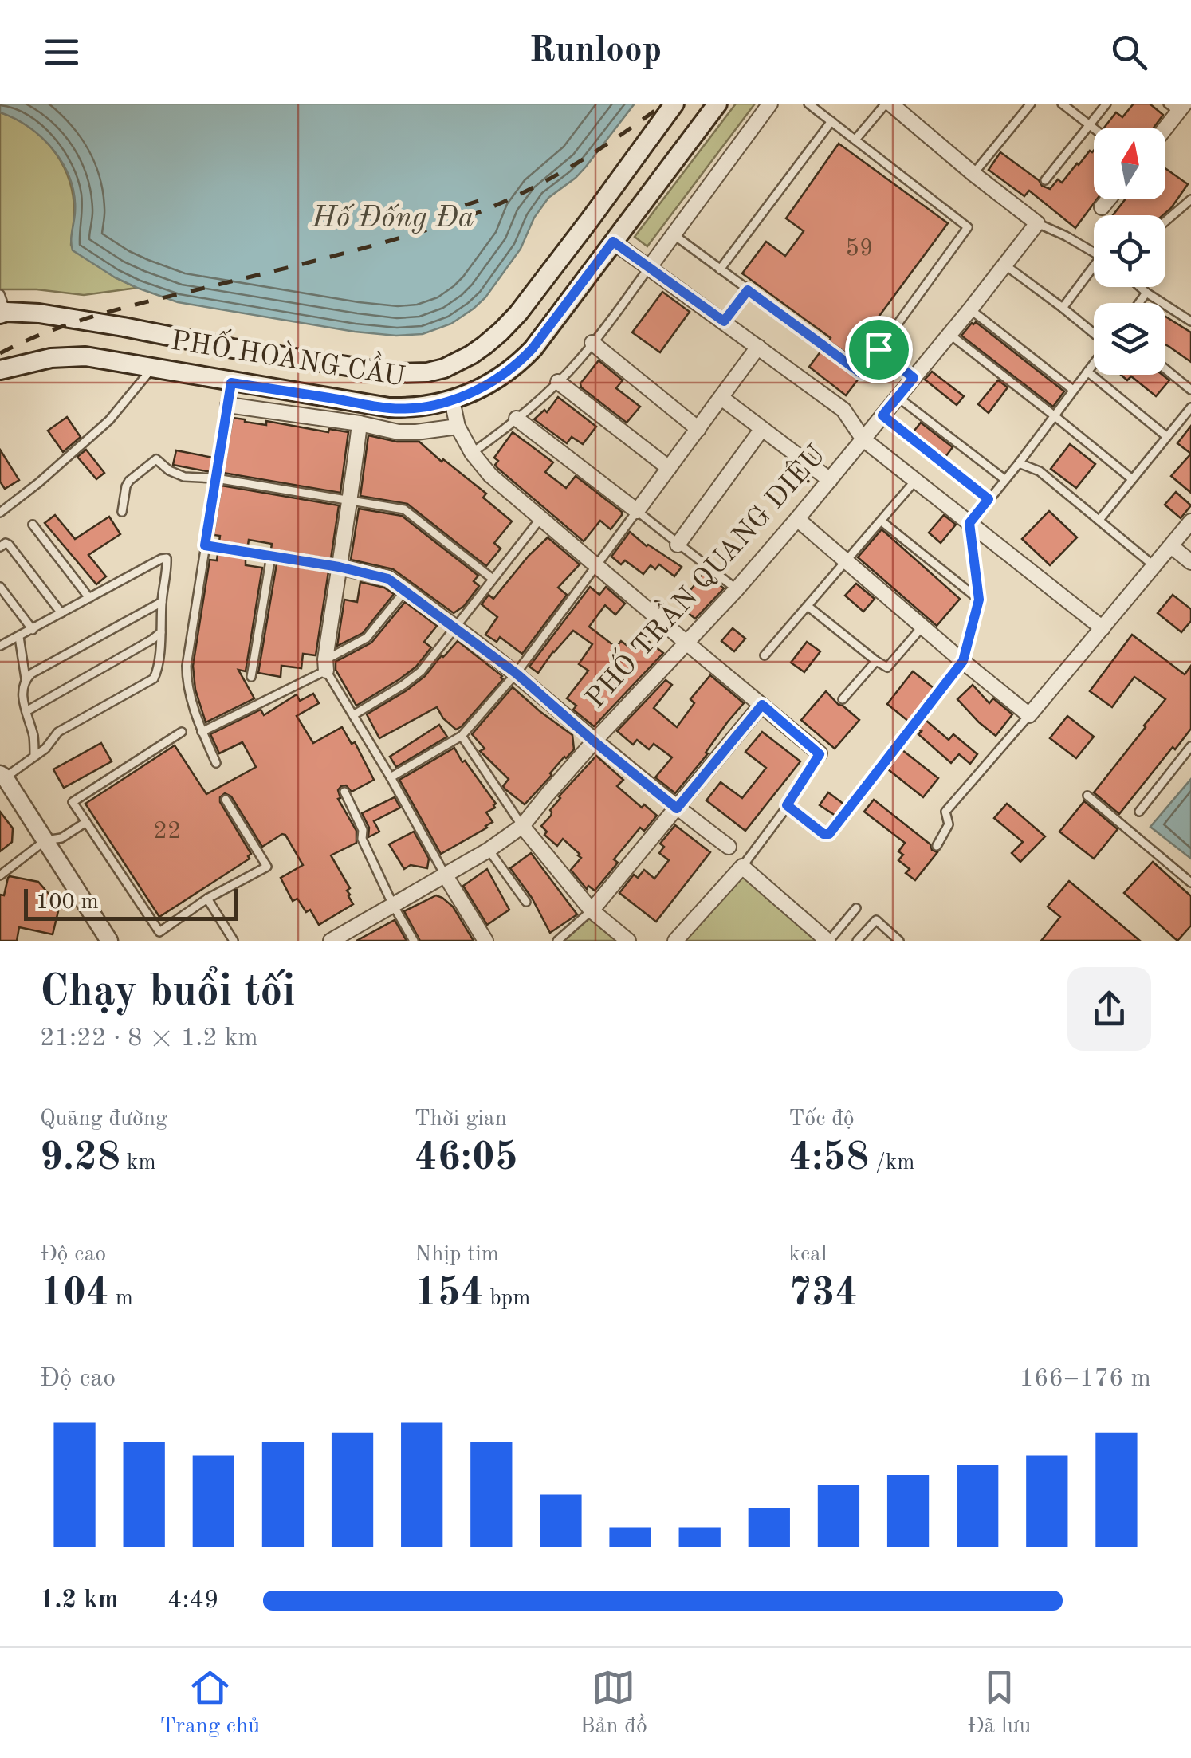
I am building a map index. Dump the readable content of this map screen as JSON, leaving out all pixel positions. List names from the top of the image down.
{
  "streets": {
    "main road": ["PHỐ HOÀNG CẦU"],
    "street": ["PHỐ TRẦN QUANG DIỆU"]
  },
  "water": ["Hố Đống Đa"],
  "house_numbers": ["59", "22"],
  "scale_bar": "100 m",
  "north": "top",
  "page": {
    "header": "Runloop",
    "scale": "100 m",
    "heading": ["Chạy buổi tối", "21:22 · 8 × 1.2 km"],
    "stats": [
      ["Quãng đường", "9.28 km"],
      ["Thời gian", "46:05"],
      ["Tốc độ", "4:58 /km"],
      ["Độ cao", "104 m"],
      ["Nhịp tim", "154 bpm"],
      ["kcal", "734"]
    ],
    "chart": ["Độ cao", "166–176 m"],
    "list": [
      {
        "name": "1.2 km",
        "note": "4:49"
      }
    ],
    "tabs": ["Trang chủ", "Bản đồ", "Đã lưu"]
  }
}
